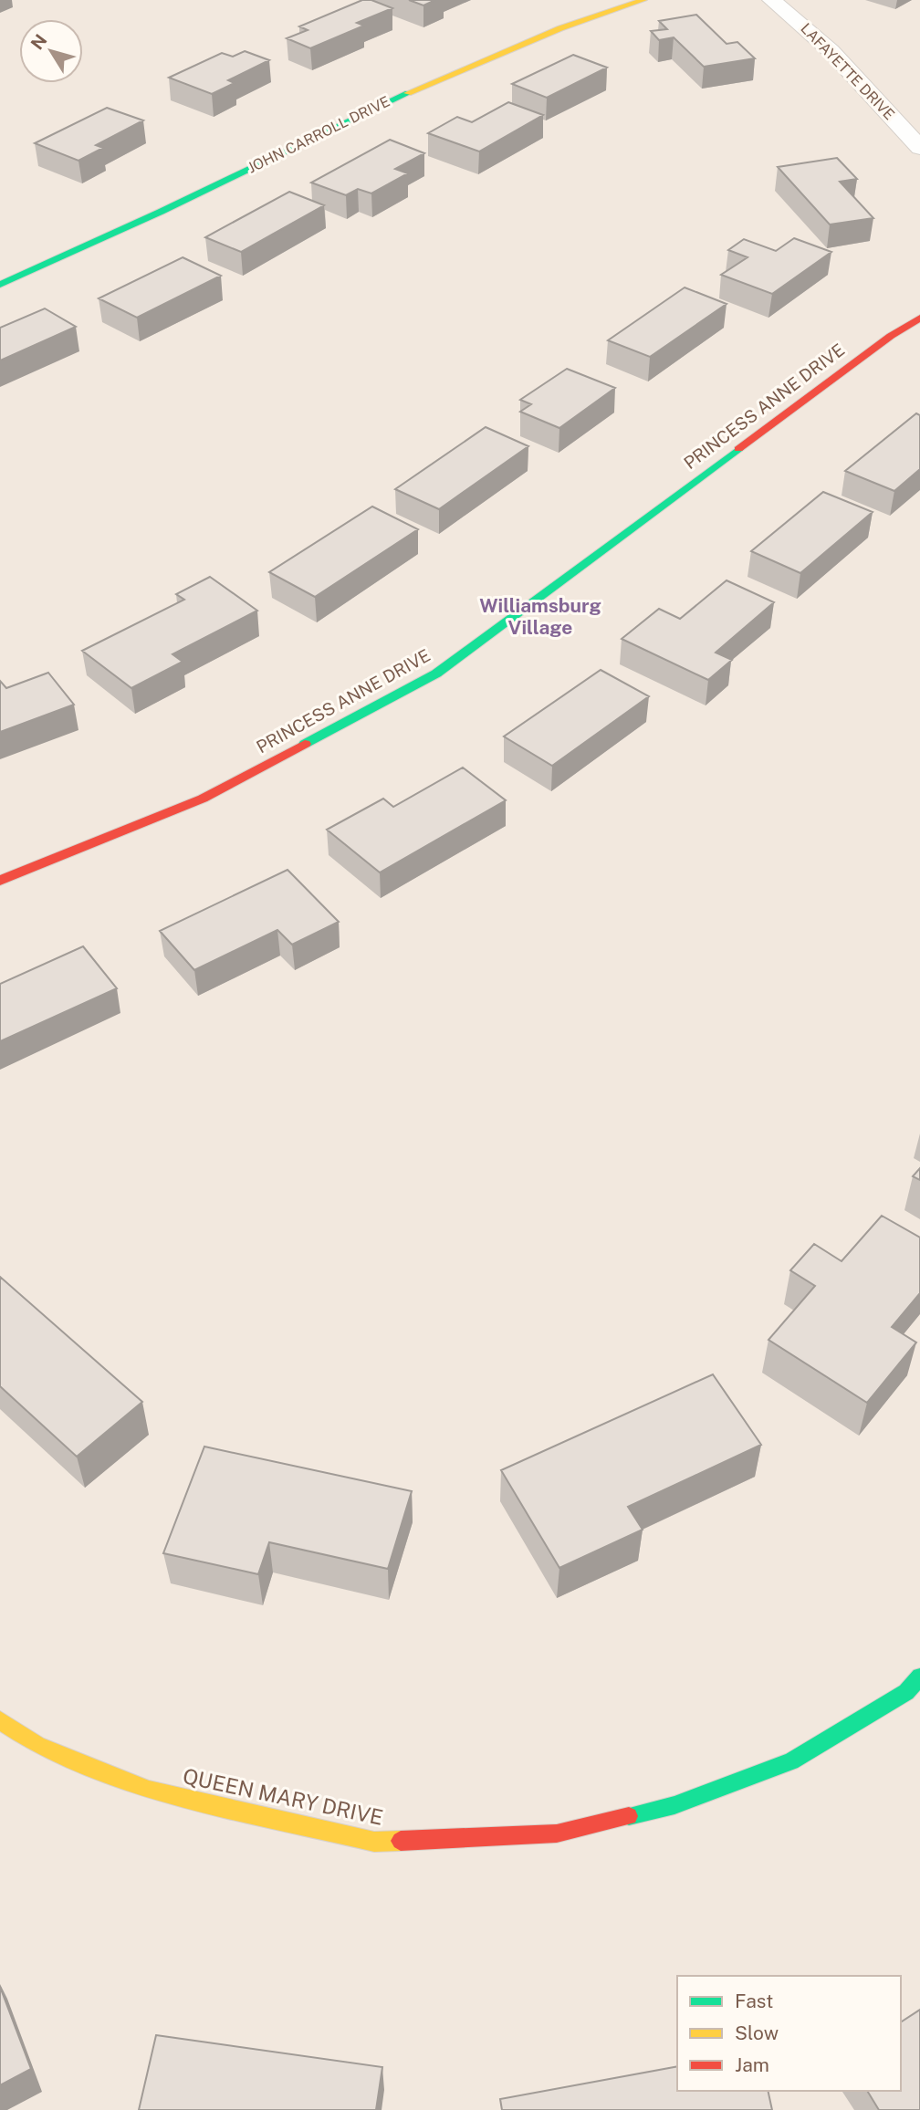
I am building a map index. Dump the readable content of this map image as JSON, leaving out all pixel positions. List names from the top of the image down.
{
  "streets": {
    "street": [
      "LAFAYETTE DRIVE",
      "JOHN CARROLL DRIVE",
      "PRINCESS ANNE DRIVE",
      "QUEEN MARY DRIVE"
    ]
  },
  "districts": ["Williamsburg Village"],
  "legend": ["Fast", "Slow", "Jam"],
  "north": "top left"
}
